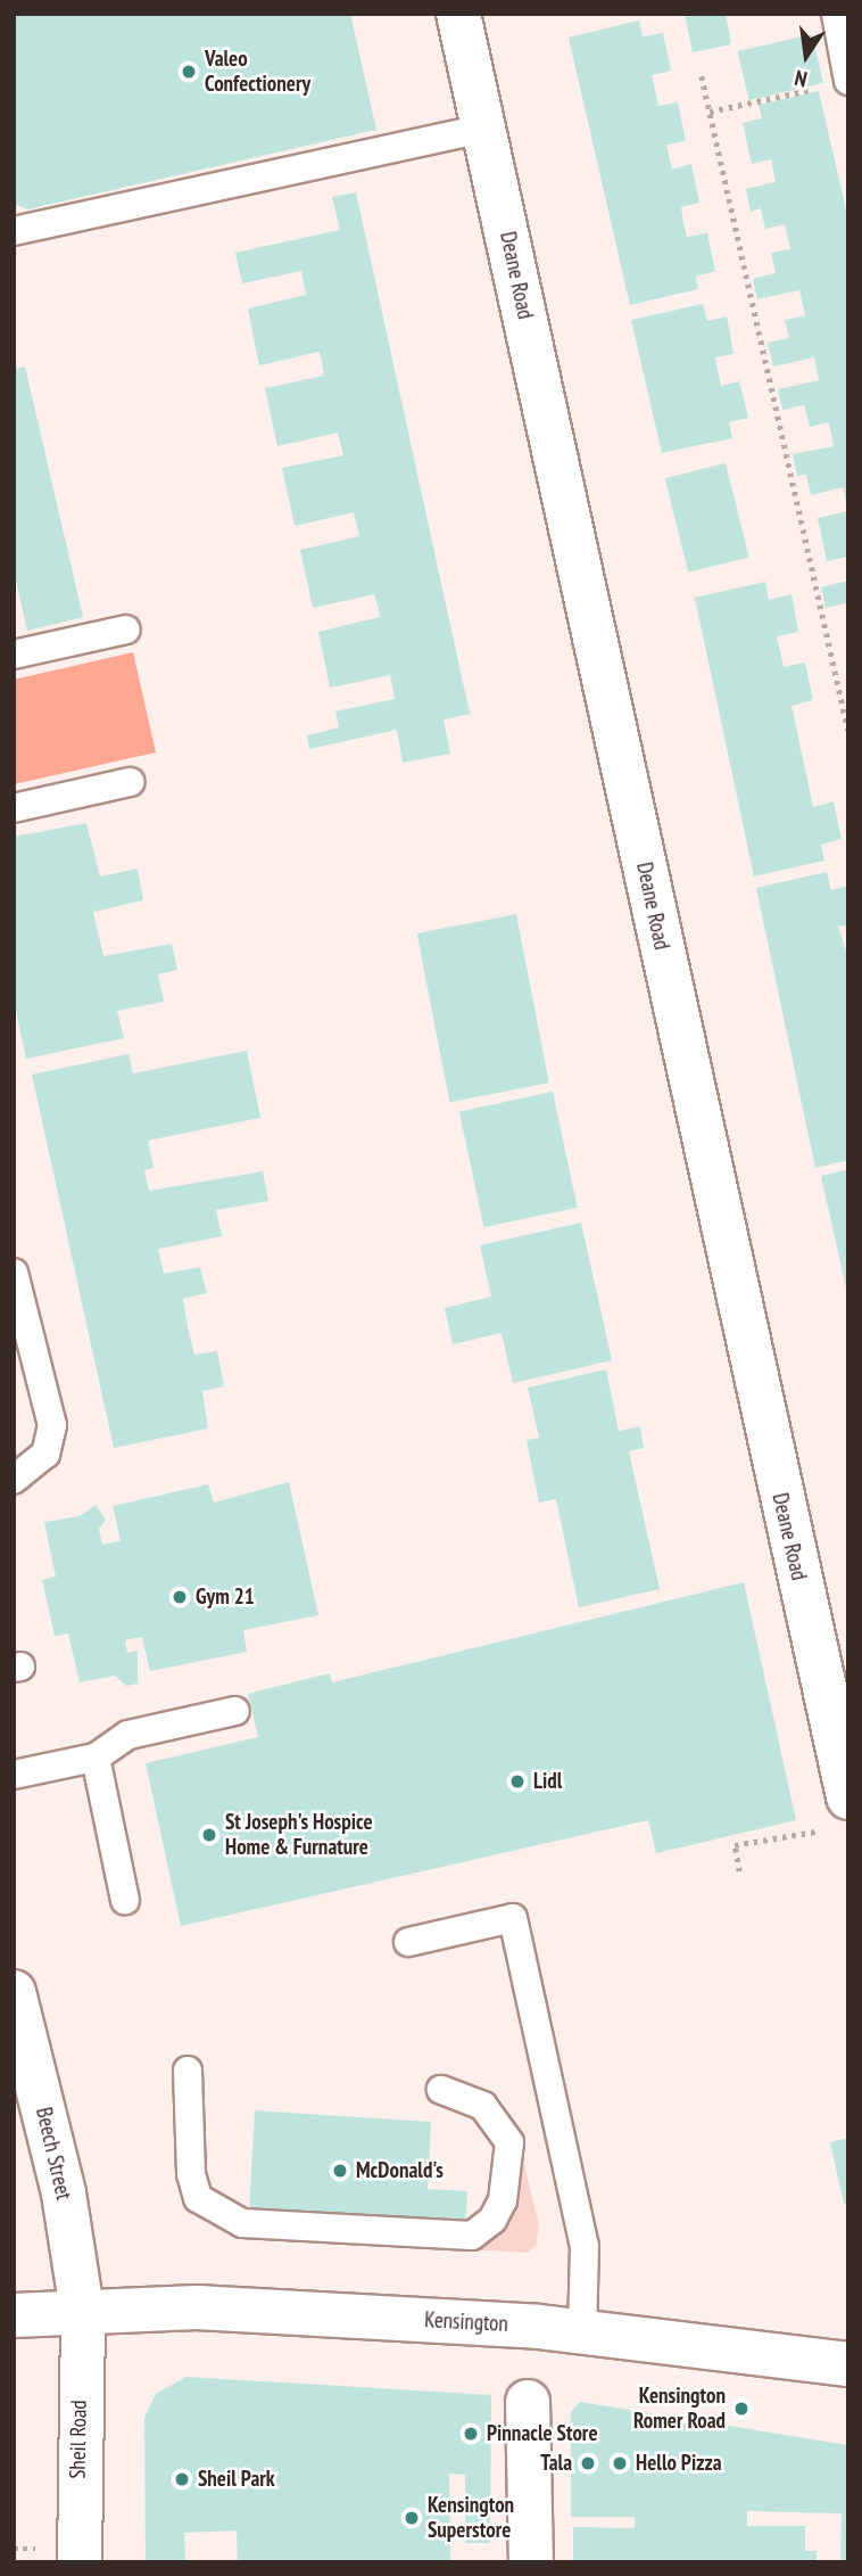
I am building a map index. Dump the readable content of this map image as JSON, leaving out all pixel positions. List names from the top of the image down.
{
  "streets": {
    "street": [
      "Deane Road",
      "Beech Street",
      "Kensington",
      "Sheil Road"
    ]
  },
  "crossings": [
    ["Beech Street", "Kensington"],
    ["Beech Street", "Sheil Road"],
    ["Kensington", "Sheil Road"]
  ],
  "places": [
    "Valeo Confectionery",
    "Gym 21",
    "Lidl",
    "St Joseph's Hospice Home & Furnature",
    "McDonald's",
    "Kensington Romer Road",
    "Pinnacle Store",
    "Tala",
    "Hello Pizza",
    "Sheil Park",
    "Kensington Superstore"
  ],
  "north": "bottom"
}
